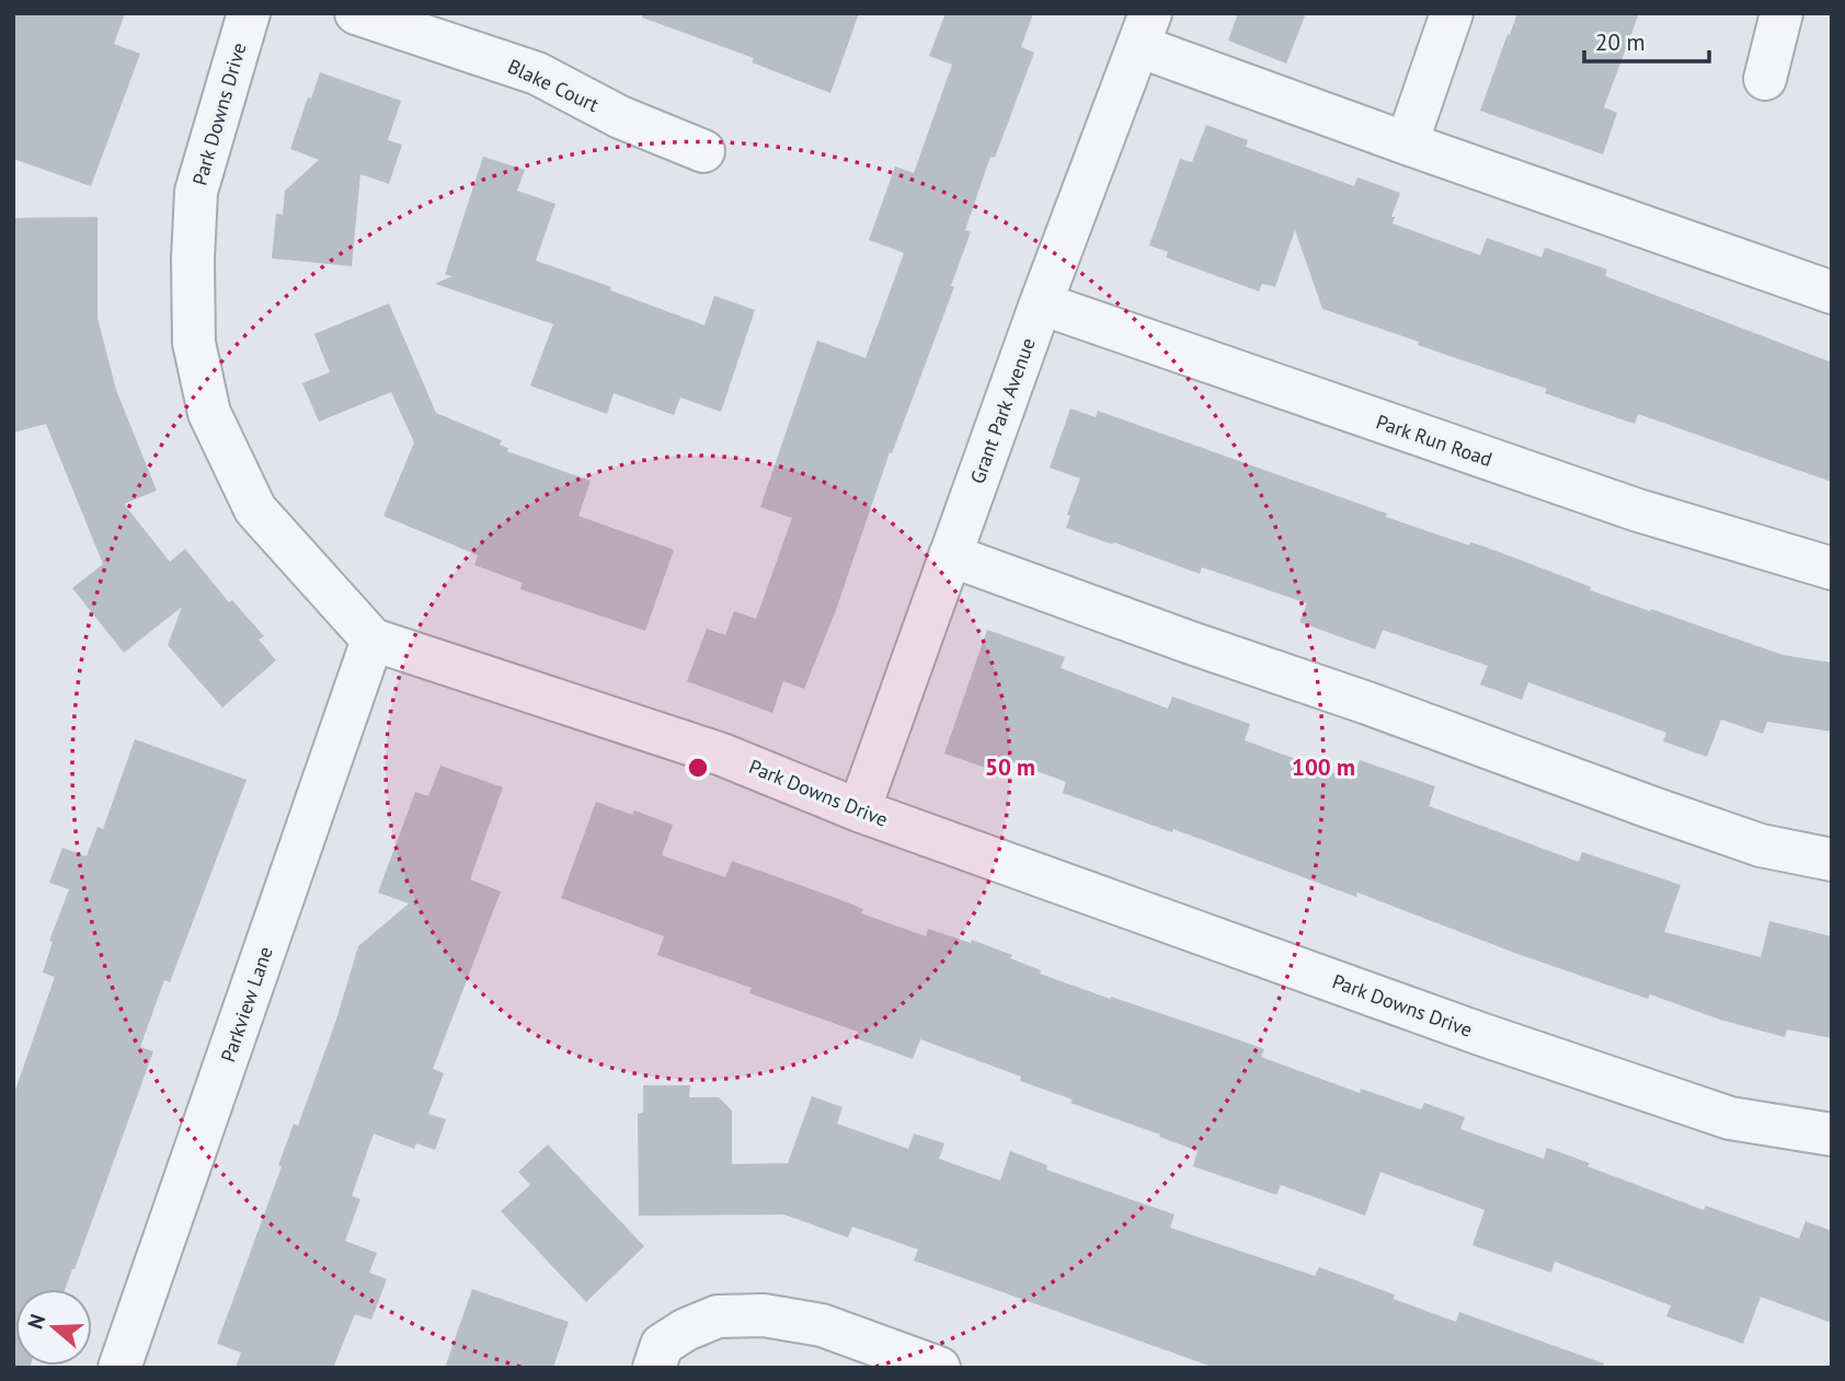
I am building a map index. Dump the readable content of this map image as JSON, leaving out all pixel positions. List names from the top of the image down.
{
  "streets": {
    "street": [
      "Blake Court",
      "Park Downs Drive",
      "Grant Park Avenue",
      "Park Run Road",
      "Parkview Lane"
    ]
  },
  "crossings": [
    ["Park Downs Drive", "Grant Park Avenue"],
    ["Park Downs Drive", "Parkview Lane"],
    ["Grant Park Avenue", "Park Run Road"]
  ],
  "scale_bar": "20 m",
  "north": "left",
  "rings": ["50 m", "100 m"]
}
